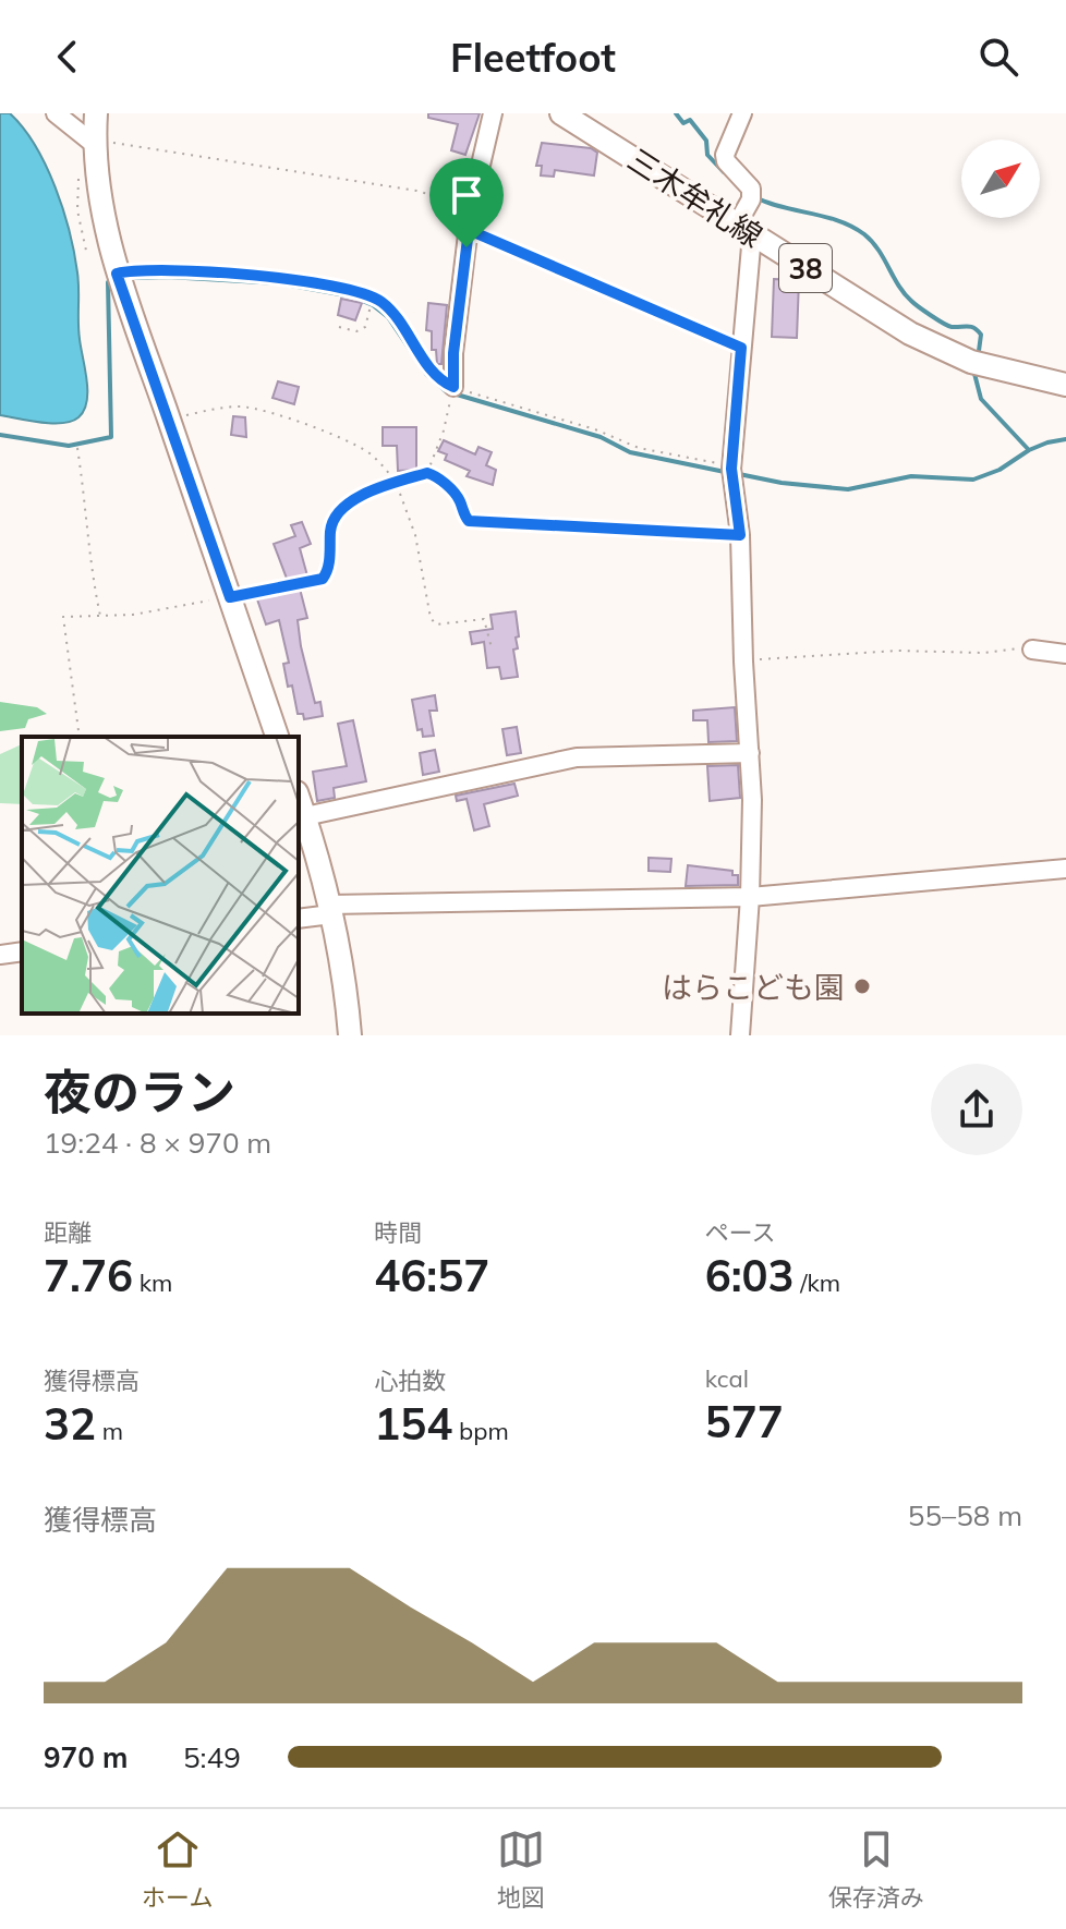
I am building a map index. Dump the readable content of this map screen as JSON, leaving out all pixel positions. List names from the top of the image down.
{
  "streets": {
    "main road": ["三木牟礼線", "38"]
  },
  "places": ["はらこども園"],
  "north": "top right",
  "page": {
    "header": "Fleetfoot",
    "heading": ["夜のラン", "19:24 · 8 × 970 m"],
    "stats": [
      ["距離", "7.76 km"],
      ["時間", "46:57"],
      ["ペース", "6:03 /km"],
      ["獲得標高", "32 m"],
      ["心拍数", "154 bpm"],
      ["kcal", "577"]
    ],
    "chart": ["獲得標高", "55–58 m"],
    "list": [
      {
        "name": "970 m",
        "note": "5:49"
      }
    ],
    "tabs": ["ホーム", "地図", "保存済み"]
  }
}
